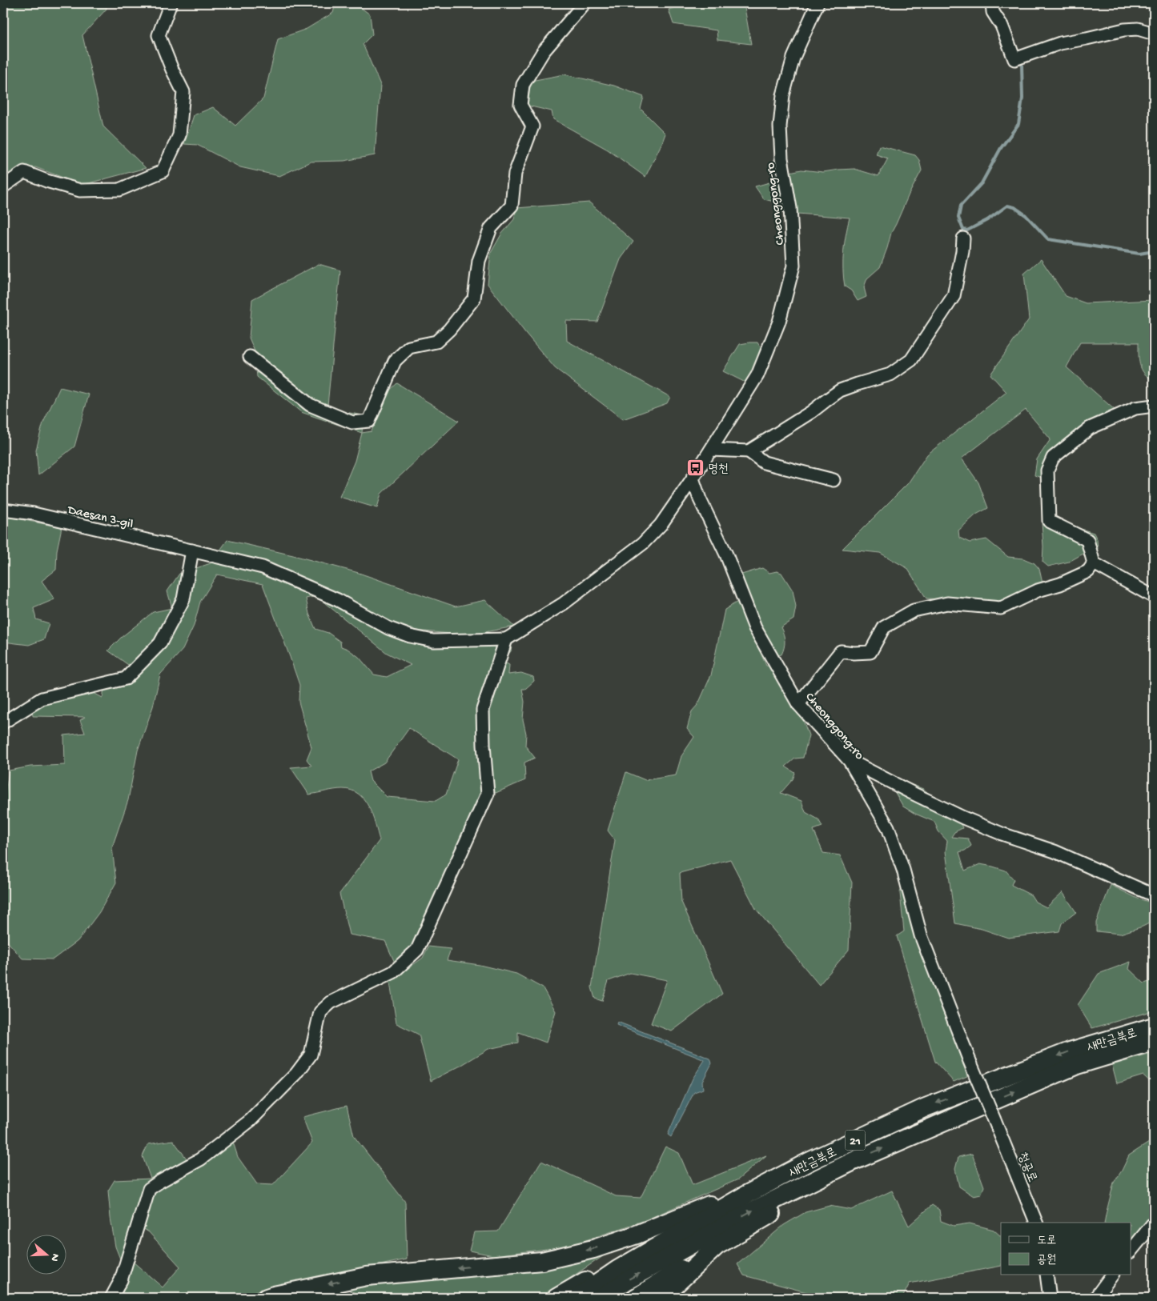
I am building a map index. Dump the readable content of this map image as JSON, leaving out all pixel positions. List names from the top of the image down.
{
  "streets": {
    "highway": ["새만금북로", "21"],
    "street": ["Cheonggong-ro", "Daesan 3-gil", "청공로"]
  },
  "crossings": [
    ["Cheonggong-ro", "Daesan 3-gil"],
    ["Cheonggong-ro", "청공로"]
  ],
  "places": {
    "bus stop": ["명천"]
  },
  "legend": ["도로", "공원"],
  "north": "right"
}
